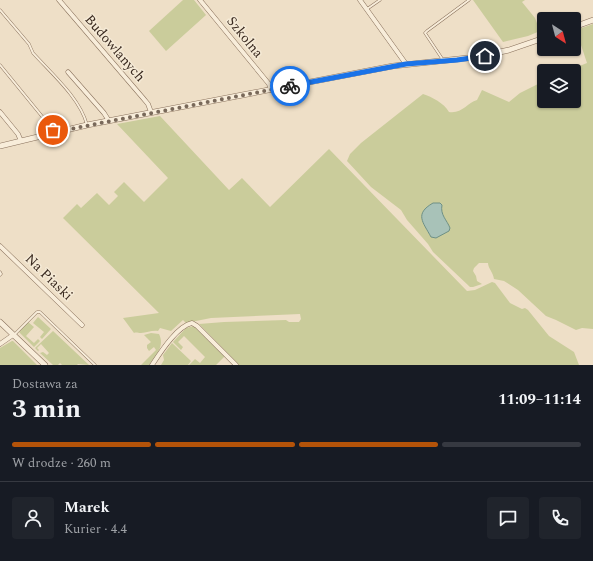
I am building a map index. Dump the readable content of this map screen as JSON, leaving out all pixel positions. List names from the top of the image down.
{
  "streets": {
    "street": ["Szkolna", "Budowlanych", "Na Piaski"]
  },
  "north": "bottom right",
  "page": {
    "heading": ["3 min", "Dostawa za", "11:09–11:14"],
    "panel": ["Marek", "Kurier · 4.4"],
    "bar": "W drodze · 260 m"
  }
}
